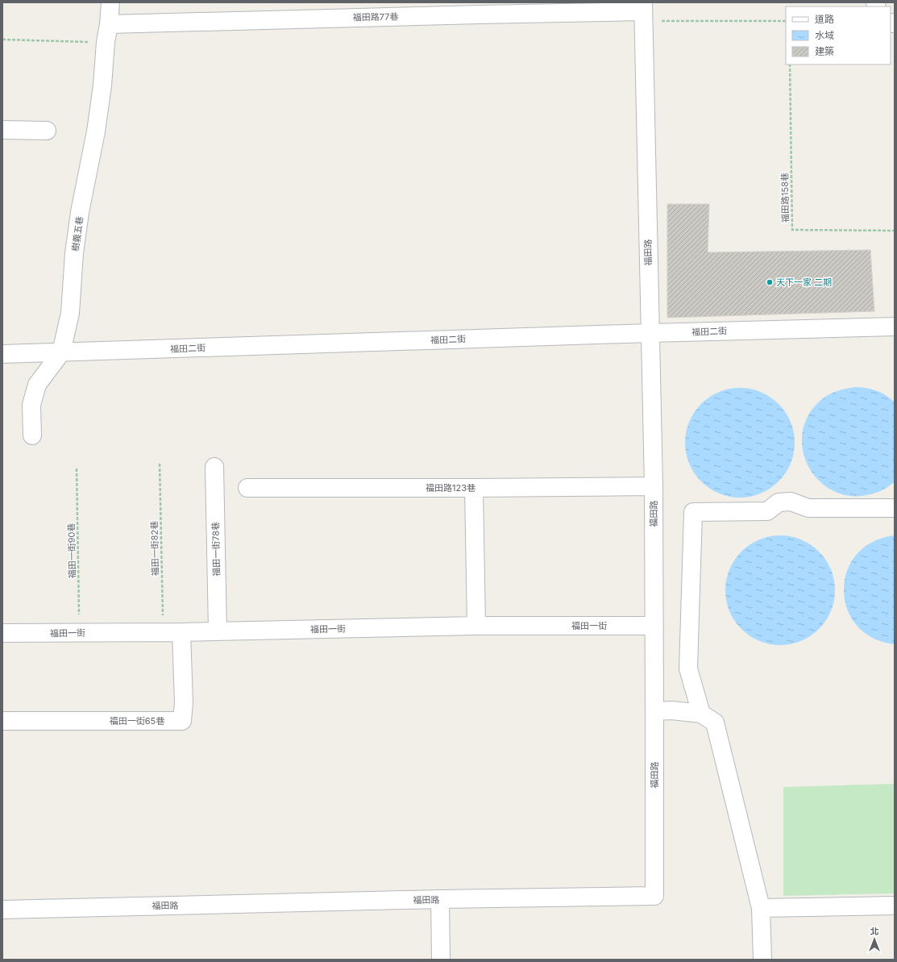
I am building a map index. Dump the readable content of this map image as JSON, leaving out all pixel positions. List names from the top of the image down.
{
  "streets": {
    "street": [
      "福田路77巷",
      "樹義五巷",
      "福田路",
      "福田二街",
      "福田路123巷",
      "福田一街78巷",
      "福田一街",
      "福田一街65巷"
    ],
    "path": ["福田路158巷", "福田一街82巷", "福田一街90巷"]
  },
  "crossings": [
    ["福田路77巷", "樹義五巷"],
    ["福田路77巷", "福田路"],
    ["樹義五巷", "福田二街"],
    ["福田路", "福田二街"],
    ["福田路", "福田路123巷"],
    ["福田路", "福田一街"],
    ["福田一街82巷", "福田一街"],
    ["福田一街78巷", "福田一街"],
    ["福田一街90巷", "福田一街"],
    ["福田一街", "福田一街65巷"]
  ],
  "places": ["天下一家 二期"],
  "legend": ["道路", "水域", "建築"],
  "north": "top"
}
